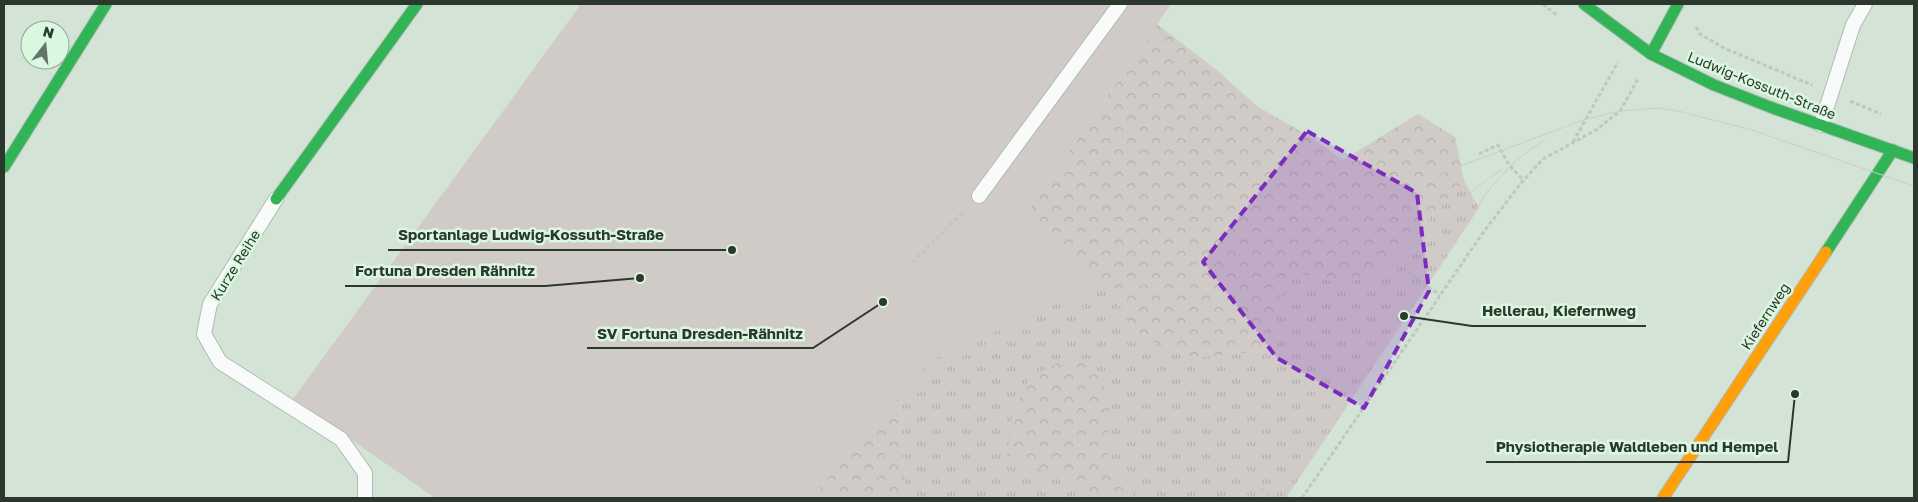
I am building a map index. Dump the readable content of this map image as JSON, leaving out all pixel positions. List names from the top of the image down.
{
  "streets": {
    "street": ["Ludwig-Kossuth-Straße", "Kurze Reihe", "Kiefernweg"]
  },
  "crossings": [
    ["Ludwig-Kossuth-Straße", "Kiefernweg"]
  ],
  "places": [
    "Sportanlage Ludwig-Kossuth-Straße",
    "Fortuna Dresden Rähnitz",
    "SV Fortuna Dresden-Rähnitz",
    "Hellerau, Kiefernweg",
    "Physiotherapie Waldleben und Hempel"
  ],
  "north": "top"
}
